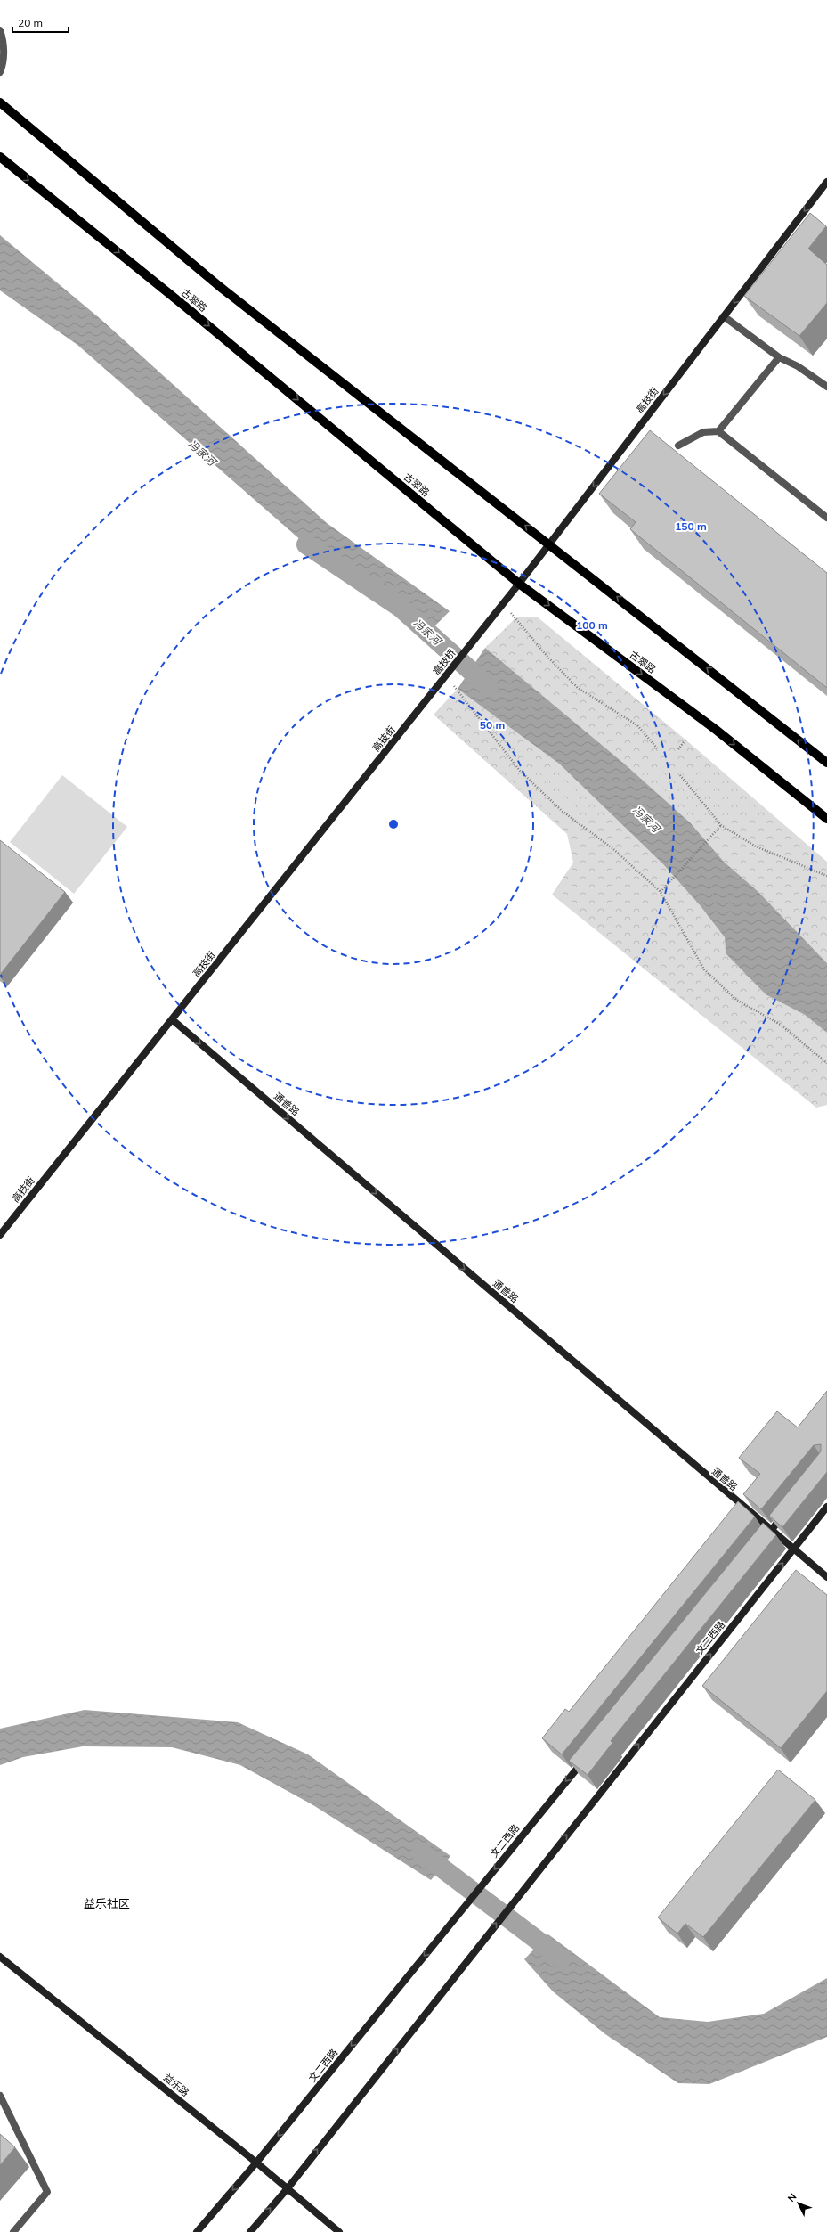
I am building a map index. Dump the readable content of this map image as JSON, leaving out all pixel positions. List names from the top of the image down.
{
  "streets": {
    "main road": ["古翠路"],
    "street": [
      "高技街",
      "高技桥",
      "通普路",
      "文二西路",
      "益乐路"
    ]
  },
  "crossings": [
    ["古翠路", "高技街"],
    ["高技街", "高技桥"],
    ["高技街", "通普路"],
    ["通普路", "文二西路"],
    ["文二西路", "益乐路"]
  ],
  "one_way": ["高技街", "通普路"],
  "districts": ["益乐社区"],
  "water": ["冯家河"],
  "scale_bar": "20 m",
  "north": "top left",
  "rings": ["150 m", "100 m", "50 m"]
}
